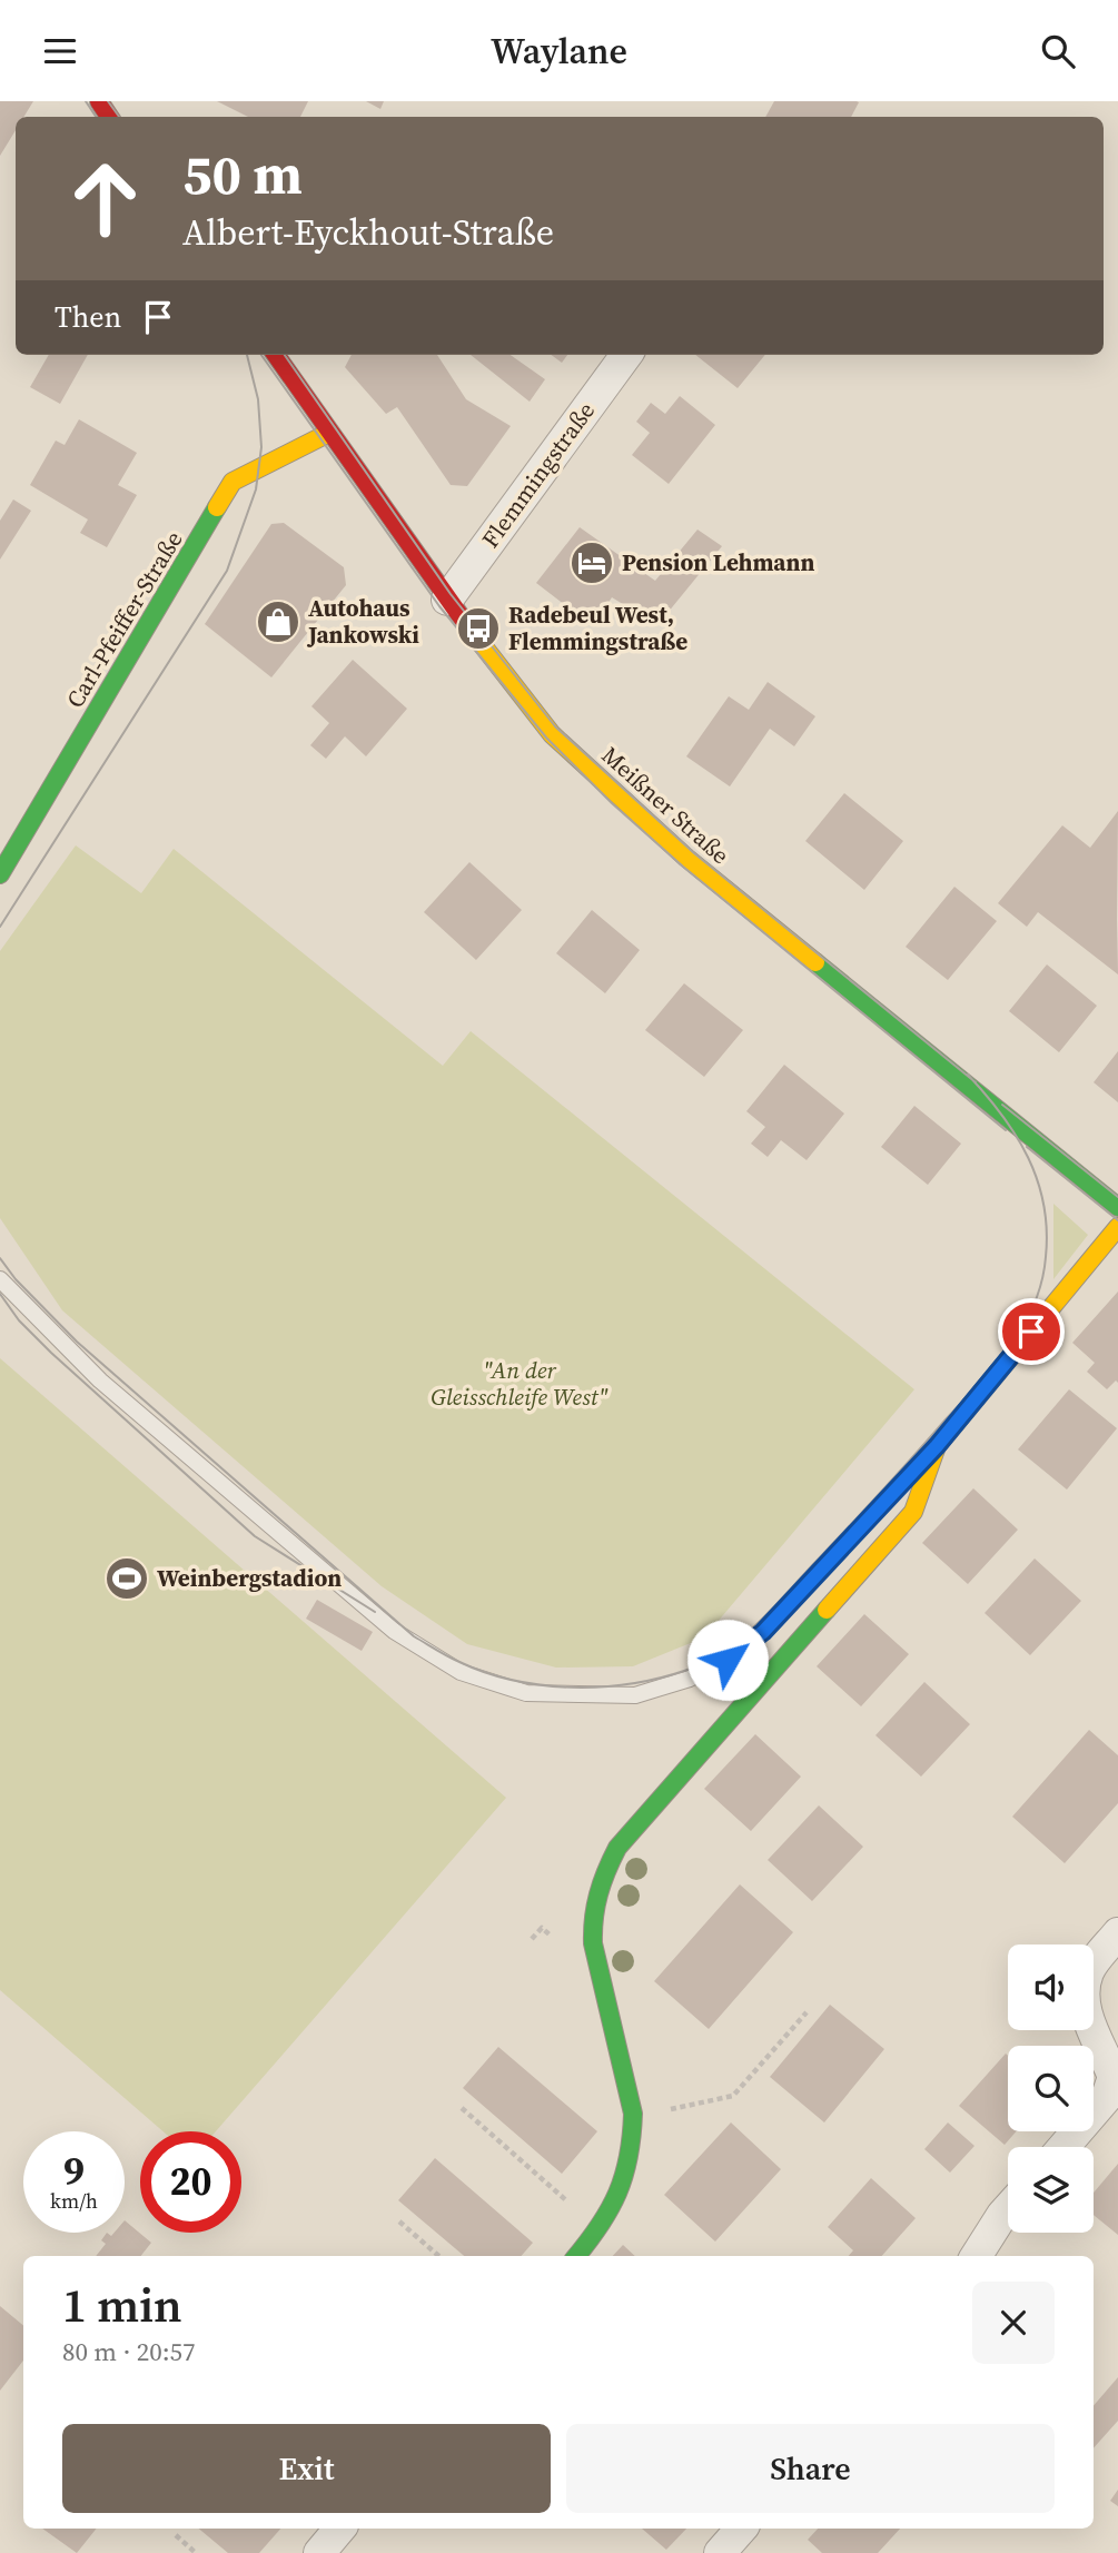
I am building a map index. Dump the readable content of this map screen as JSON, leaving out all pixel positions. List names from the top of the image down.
{
  "streets": {
    "street": ["Flemmingstraße", "Carl-Pfeiffer-Straße", "Meißner Straße"]
  },
  "crossings": [
    ["Flemmingstraße", "Meißner Straße"],
    ["Carl-Pfeiffer-Straße", "Meißner Straße"]
  ],
  "parks": ["\"An der Gleisschleife West\""],
  "places": {
    "hotel": ["Pension Lehmann"],
    "shop": ["Autohaus Jankowski"],
    "bus stop": ["Radebeul West, Flemmingstraße"],
    "sports": ["Weinbergstadion"]
  },
  "page": {
    "header": "Waylane",
    "turn": ["50 m", "Albert-Eyckhout-Straße"],
    "then": "Then",
    "speed": "9 km/h",
    "limit": "20",
    "heading": ["1 min", "80 m · 20:57"],
    "buttons": ["Exit", "Share"]
  }
}
